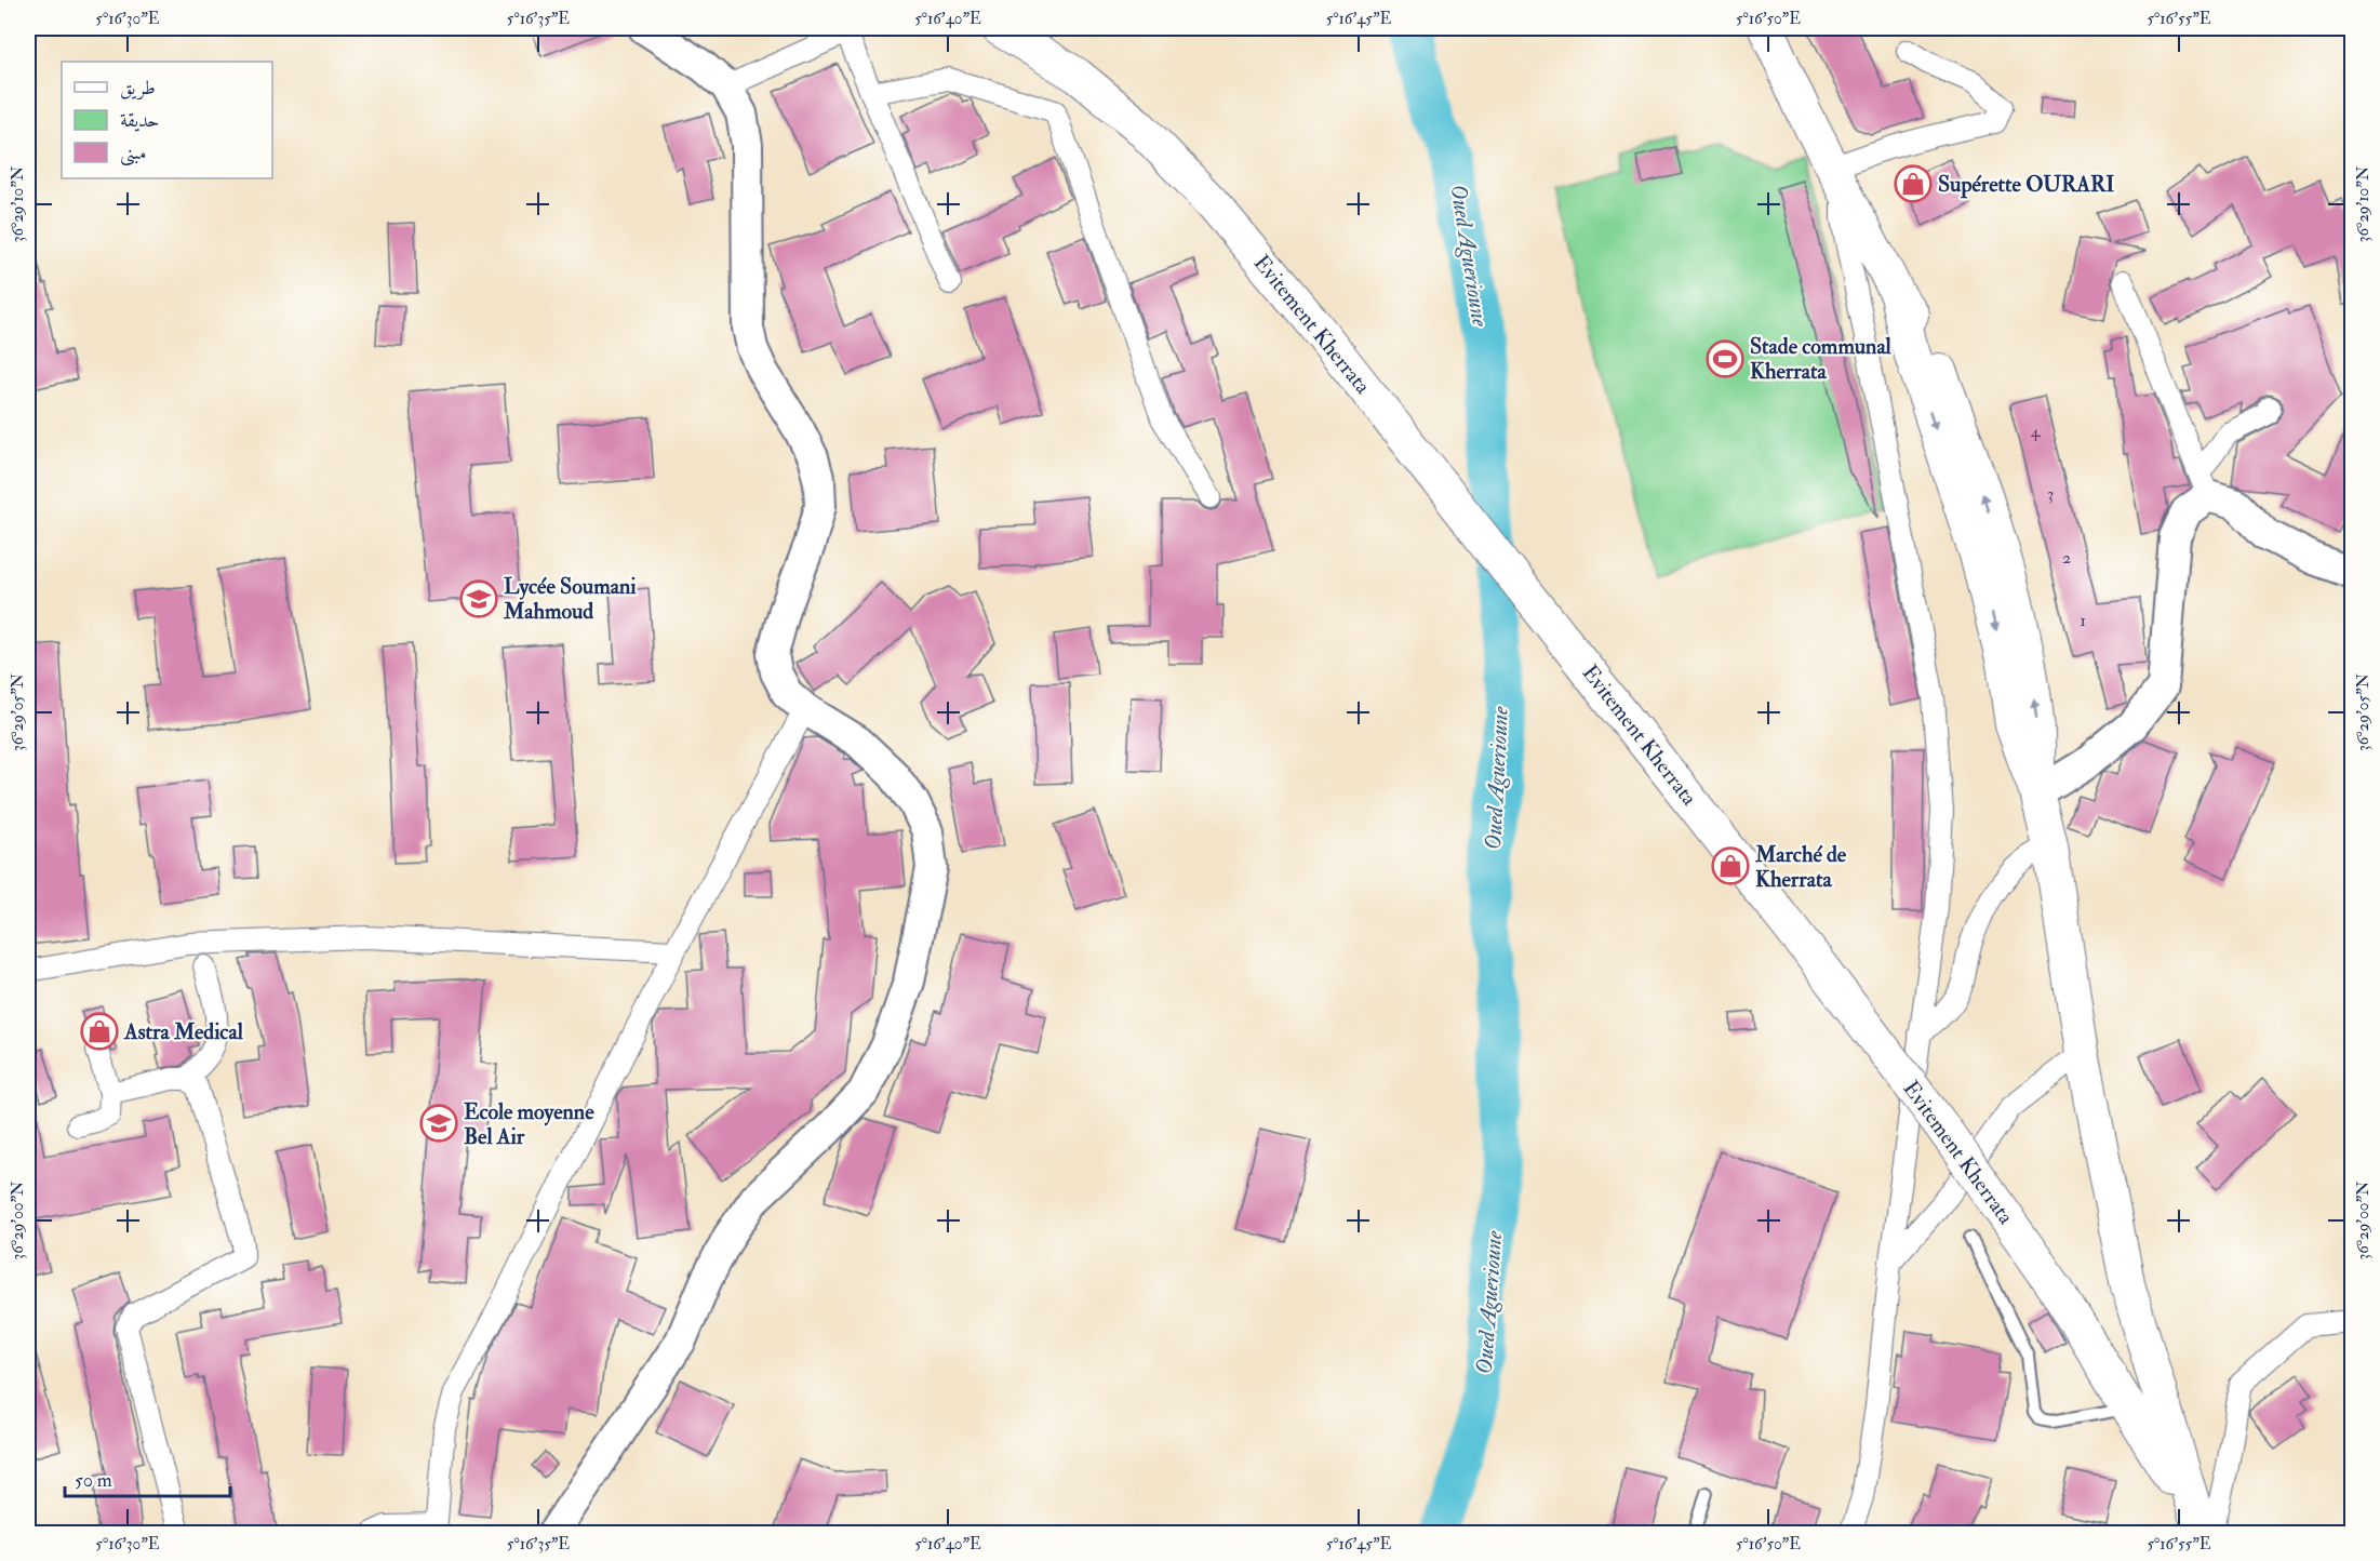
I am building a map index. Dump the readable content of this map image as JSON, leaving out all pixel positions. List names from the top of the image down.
{
  "streets": {
    "main road": ["Evitement Kherrata"]
  },
  "water": ["Oued Aguerioune"],
  "places": {
    "shop": ["Supérette OURARI", "Marché de Kherrata", "Astra Medical"],
    "sports": ["Stade communal Kherrata"],
    "school or university": ["Lycée Soumani Mahmoud", "Ecole moyenne Bel Air"]
  },
  "house_numbers": [
    "4",
    "3",
    "2",
    "1"
  ],
  "legend": ["طريق", "حديقة", "مبنى"],
  "scale_bar": "50 m",
  "coordinates": [
    "5°16'30\"E",
    "5°16'35\"E",
    "5°16'40\"E",
    "5°16'45\"E",
    "5°16'50\"E",
    "5°16'55\"E",
    "36°29'10\"N",
    "36°29'05\"N",
    "36°29'00\"N"
  ]
}
